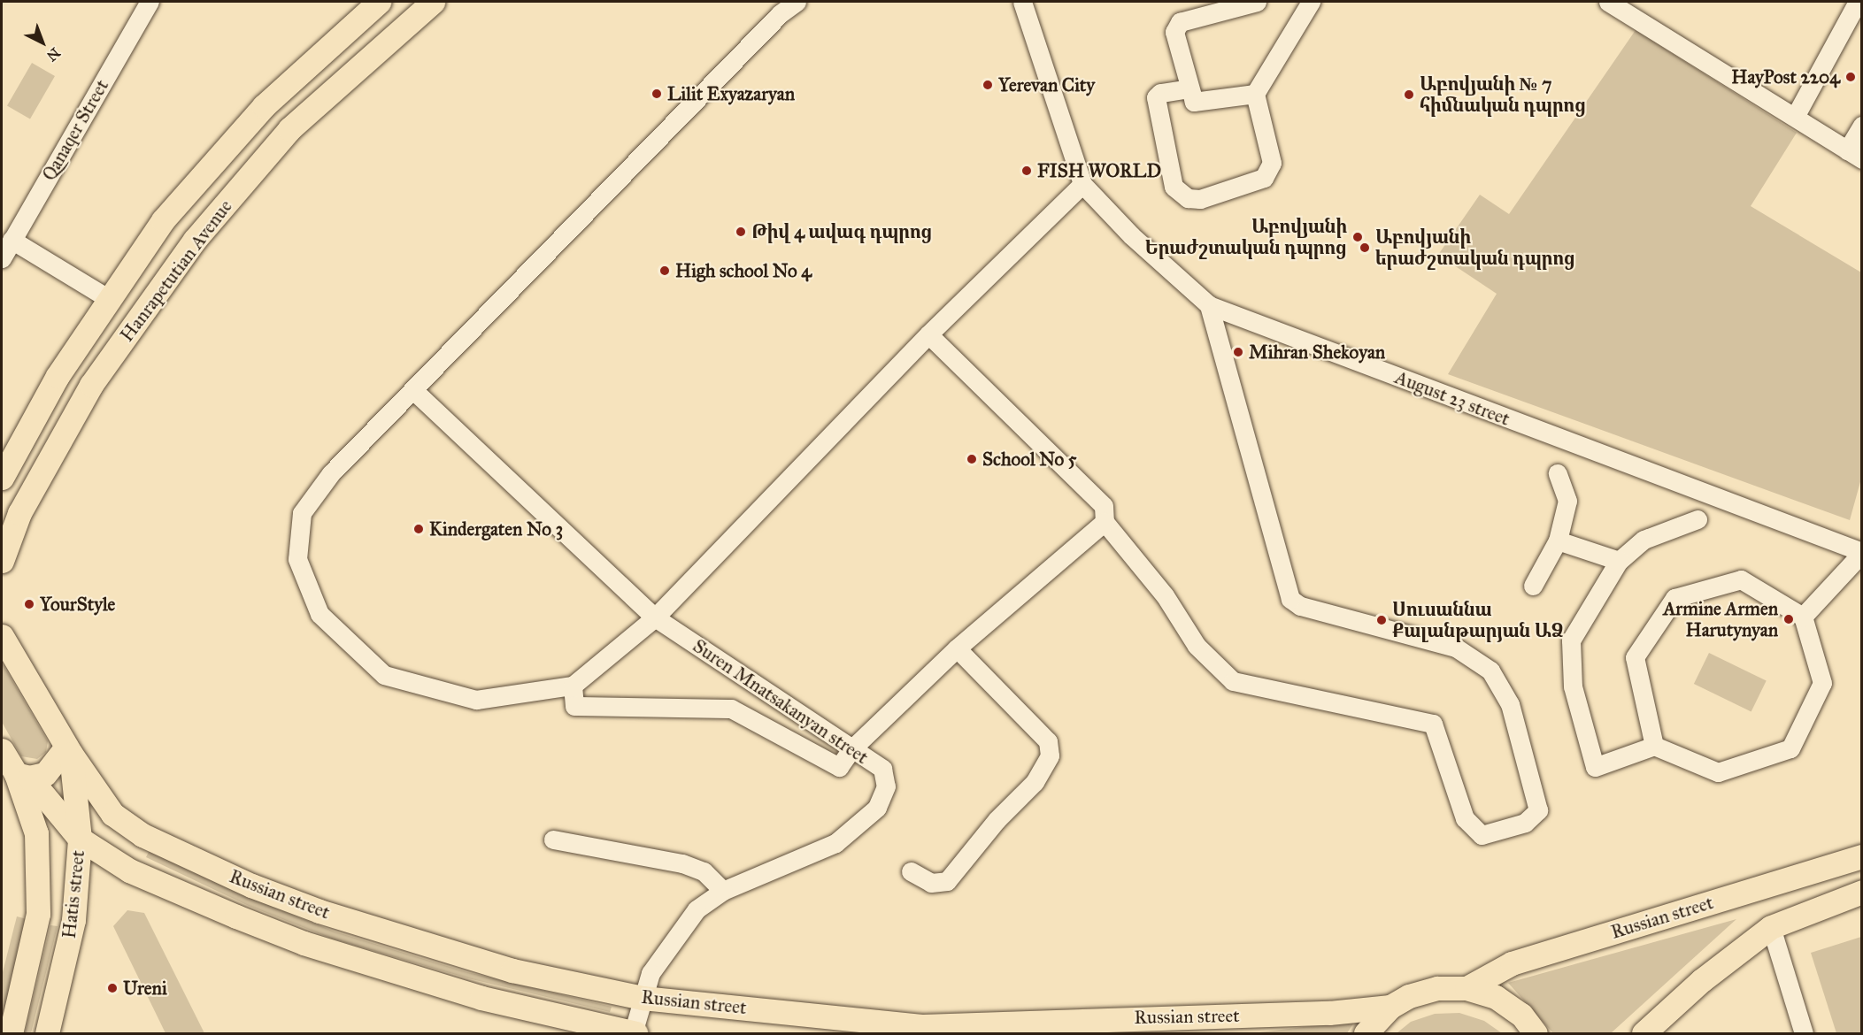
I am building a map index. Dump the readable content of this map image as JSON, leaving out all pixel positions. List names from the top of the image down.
{
  "streets": {
    "main road": ["Hanrapetutian Avenue", "Hatis street", "Russian street"],
    "street": ["Qanaqer Street", "August 23 street", "Suren Mnatsakanyan street"]
  },
  "crossings": [
    ["Suren Mnatsakanyan street", "Russian street"],
    ["Hatis street", "Russian street"]
  ],
  "places": [
    "HayPost 2204",
    "Yerevan City",
    "Lilit Exyazaryan",
    "Աբովյանի № 7 հիմնական դպրոց",
    "FISH WORLD",
    "Թիվ 4 ավագ դպրոց",
    "Աբովյանի Երաժշտական դպրոց",
    "Աբովյանի երաժշտական դպրոց",
    "High school No 4",
    "Mihran Shekoyan",
    "School No 5",
    "Kindergaten No 3",
    "YourStyle",
    "Armine Armen Harutynyan",
    "Սուսաննա Քալանթարյան ԱՁ",
    "Ureni"
  ],
  "north": "bottom right"
}
